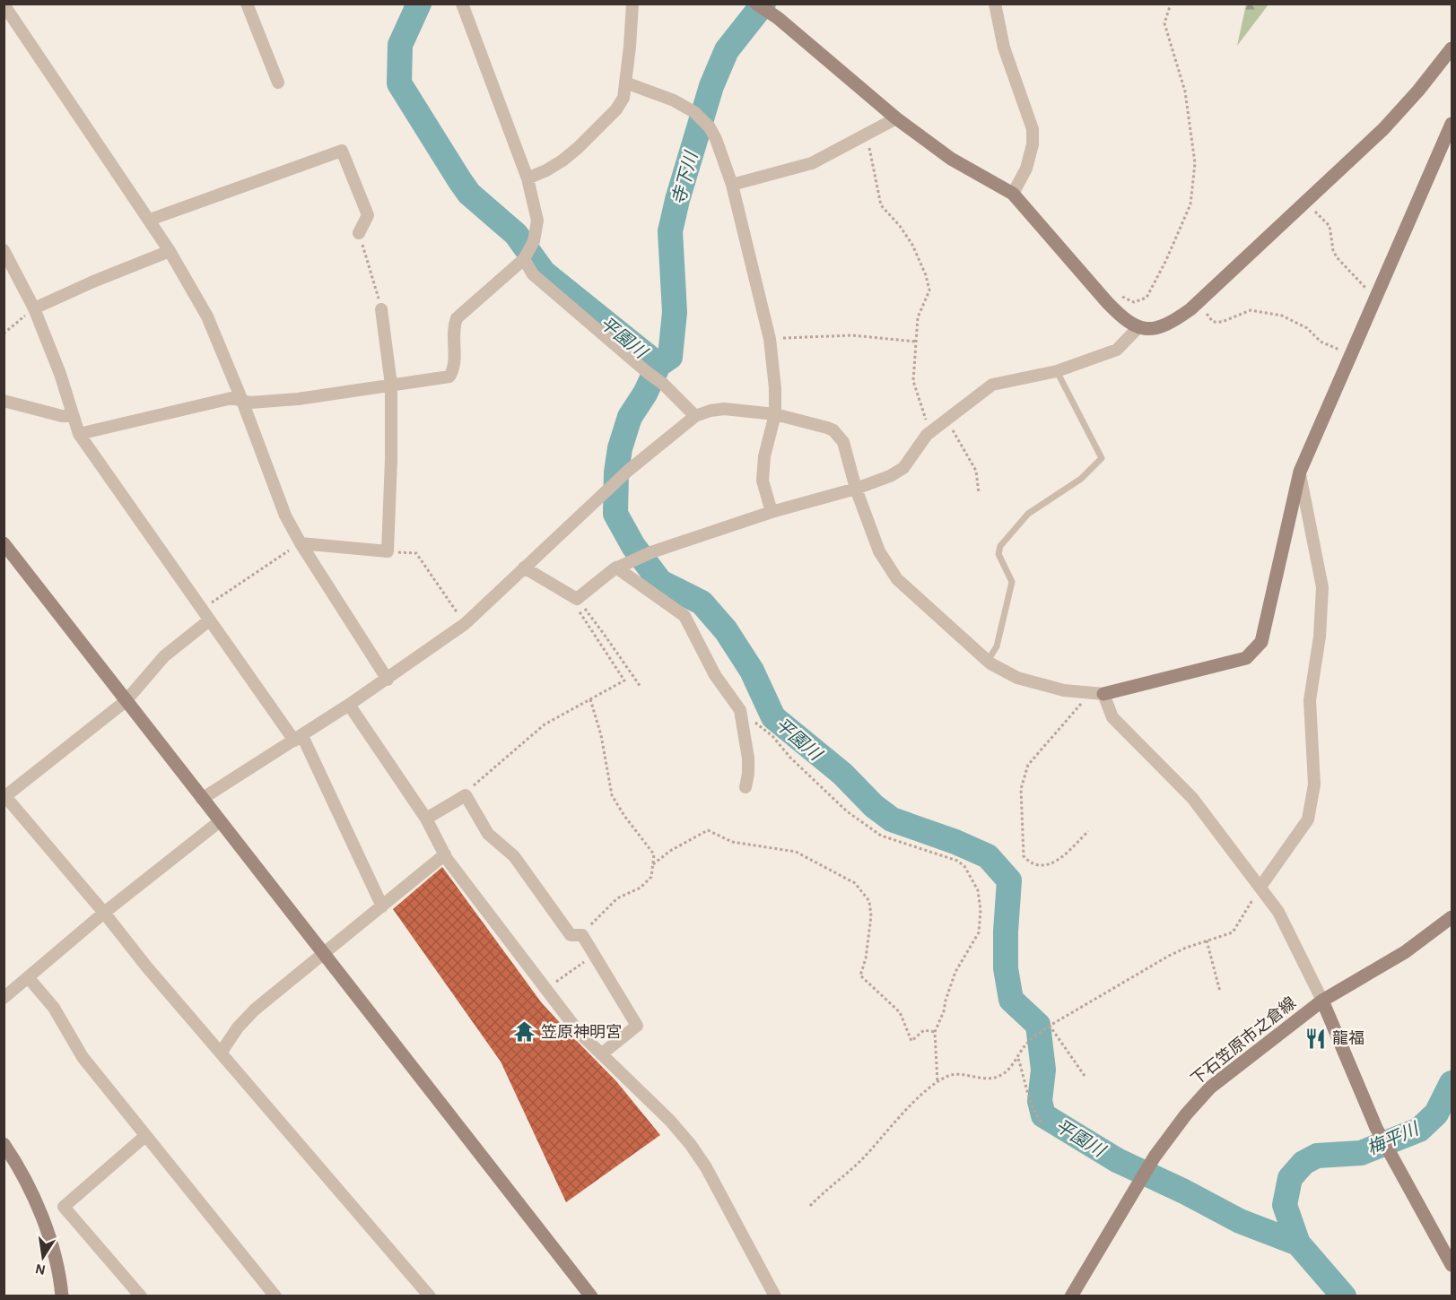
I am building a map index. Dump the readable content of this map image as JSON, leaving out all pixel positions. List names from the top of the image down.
{
  "streets": {
    "street": ["下石笠原市之倉線"]
  },
  "water": ["寺下川", "平園川", "梅平川"],
  "places": {
    "temple": ["笠原神明宮"],
    "restaurant": ["龍福"]
  },
  "north": "bottom"
}
